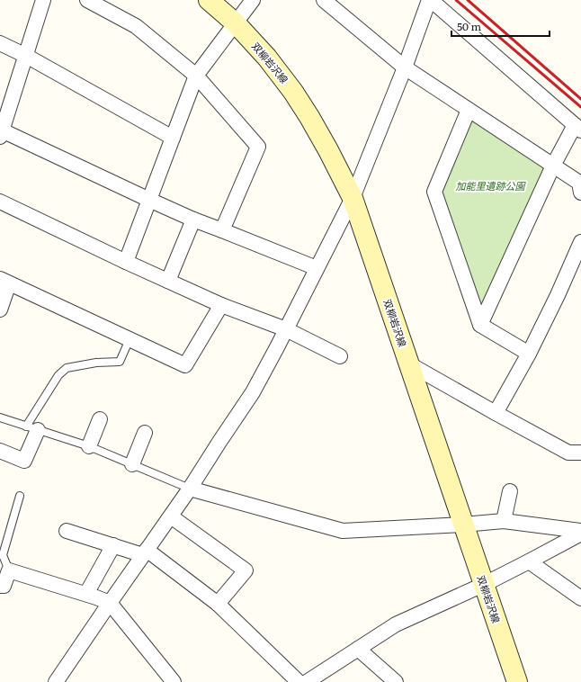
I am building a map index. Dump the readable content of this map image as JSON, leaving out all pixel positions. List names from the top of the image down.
{
  "streets": {
    "street": ["双柳岩沢線"]
  },
  "parks": ["加能里遺跡公園"],
  "scale_bar": "50 m"
}
